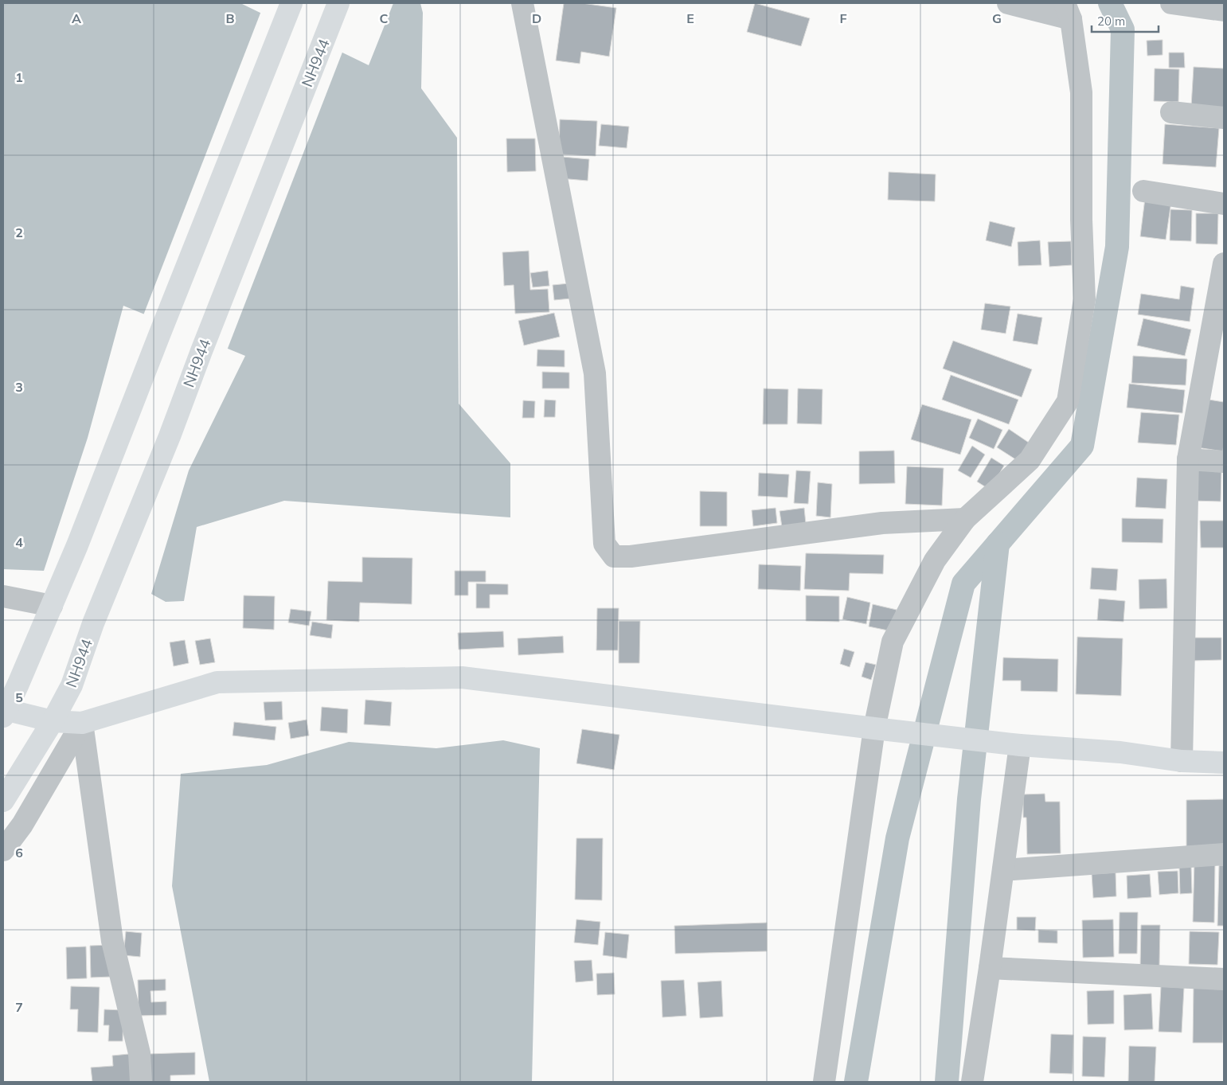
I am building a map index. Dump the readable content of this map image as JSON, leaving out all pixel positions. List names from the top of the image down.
{
  "streets": {
    "main road": ["NH944"]
  },
  "scale_bar": "20 m",
  "grid": {
    "columns": [
      "A",
      "B",
      "C",
      "D",
      "E",
      "F",
      "G"
    ],
    "rows": [
      "1",
      "2",
      "3",
      "4",
      "5",
      "6",
      "7"
    ]
  }
}
